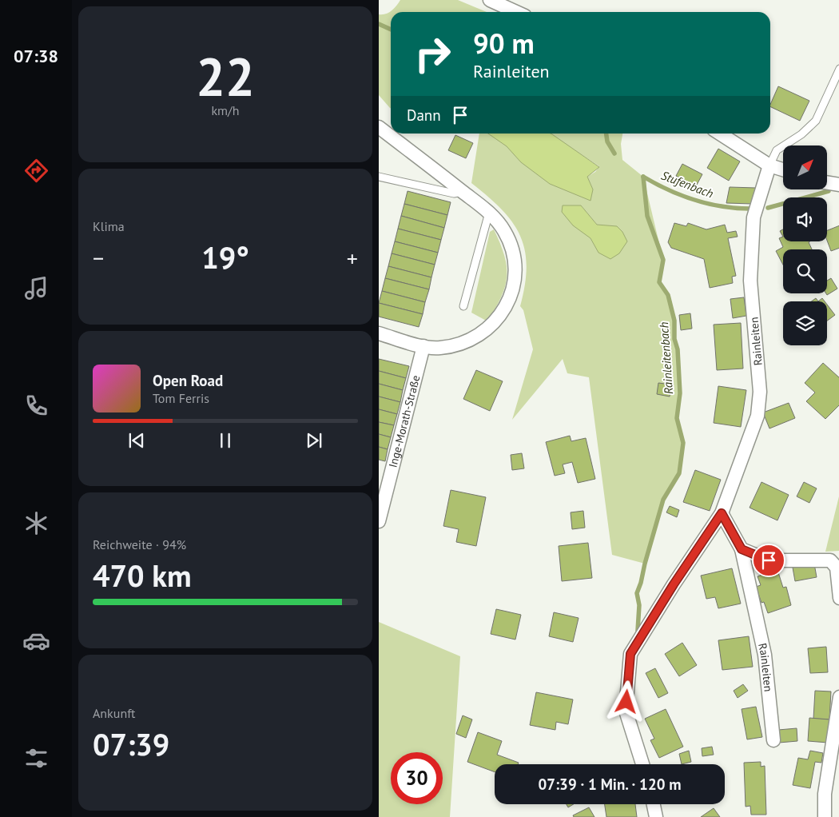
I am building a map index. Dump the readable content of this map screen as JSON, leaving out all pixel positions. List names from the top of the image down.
{
  "streets": {
    "street": ["Rainleiten", "Inge-Morath-Straße"]
  },
  "water": ["Stufenbach", "Rainleitenbach"],
  "north": "top right",
  "page": {
    "tabs": "07:38",
    "tile": [
      ["22", "km/h"],
      "Klima",
      ["Reichweite · 94%", "470 km"],
      ["Ankunft", "07:39"]
    ],
    "turn": ["90 m", "Rainleiten"],
    "then": "Dann",
    "heat": ["−", "19°", "+"],
    "song": ["Open Road", "Tom Ferris"],
    "limit": "30",
    "trip": "07:39 · 1 Min. · 120 m"
  }
}
